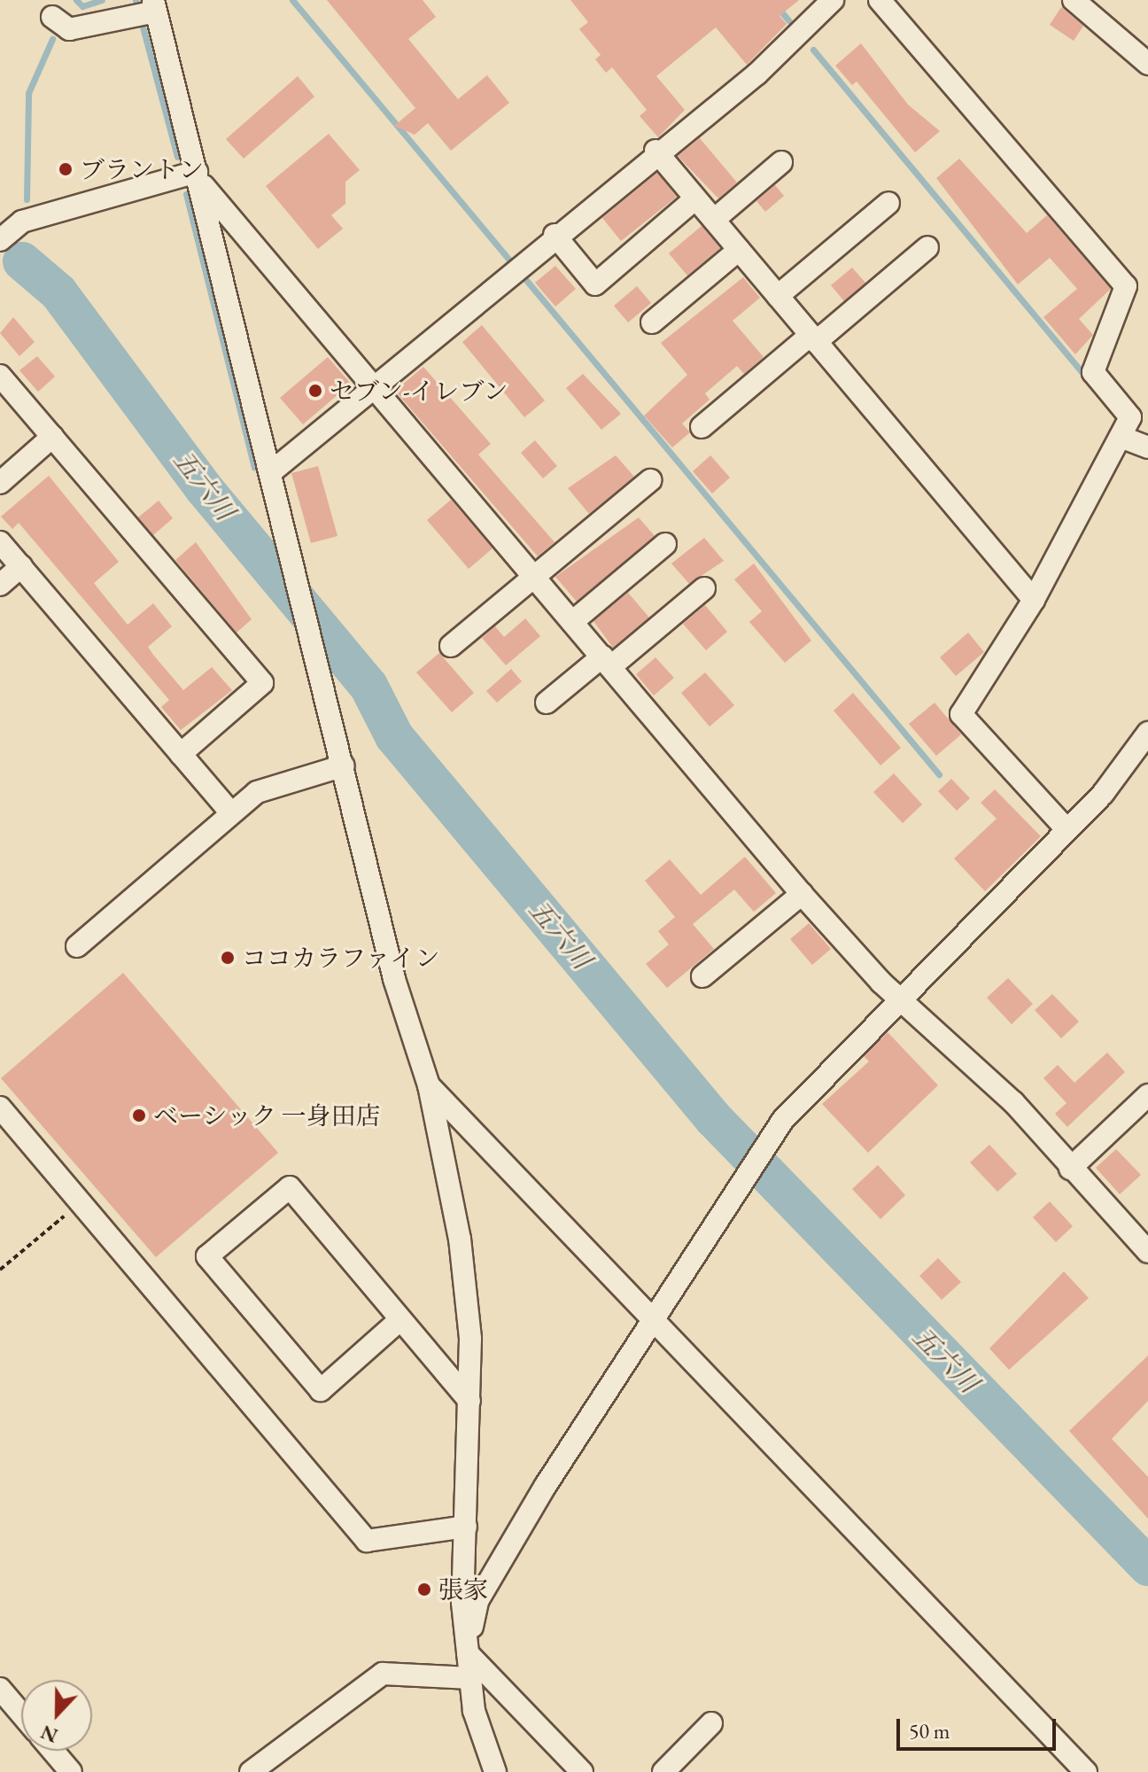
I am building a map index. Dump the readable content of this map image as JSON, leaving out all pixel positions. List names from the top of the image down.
{
  "water": ["五六川"],
  "places": [
    "ブラントン",
    "セブン-イレブン",
    "ココカラファイン",
    "ベーシック 一身田店",
    "張家"
  ],
  "scale_bar": "50 m",
  "north": "bottom"
}
